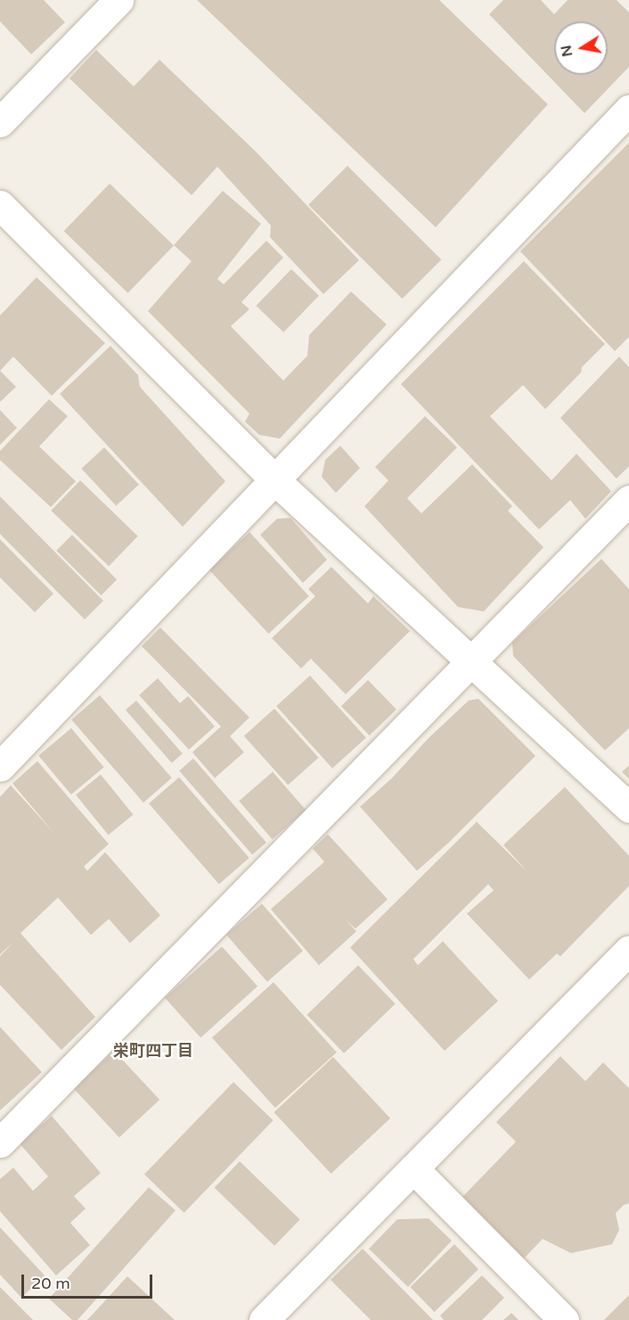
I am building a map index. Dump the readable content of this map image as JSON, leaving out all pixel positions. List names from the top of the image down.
{
  "districts": ["栄町四丁目"],
  "scale_bar": "20 m",
  "north": "left"
}
